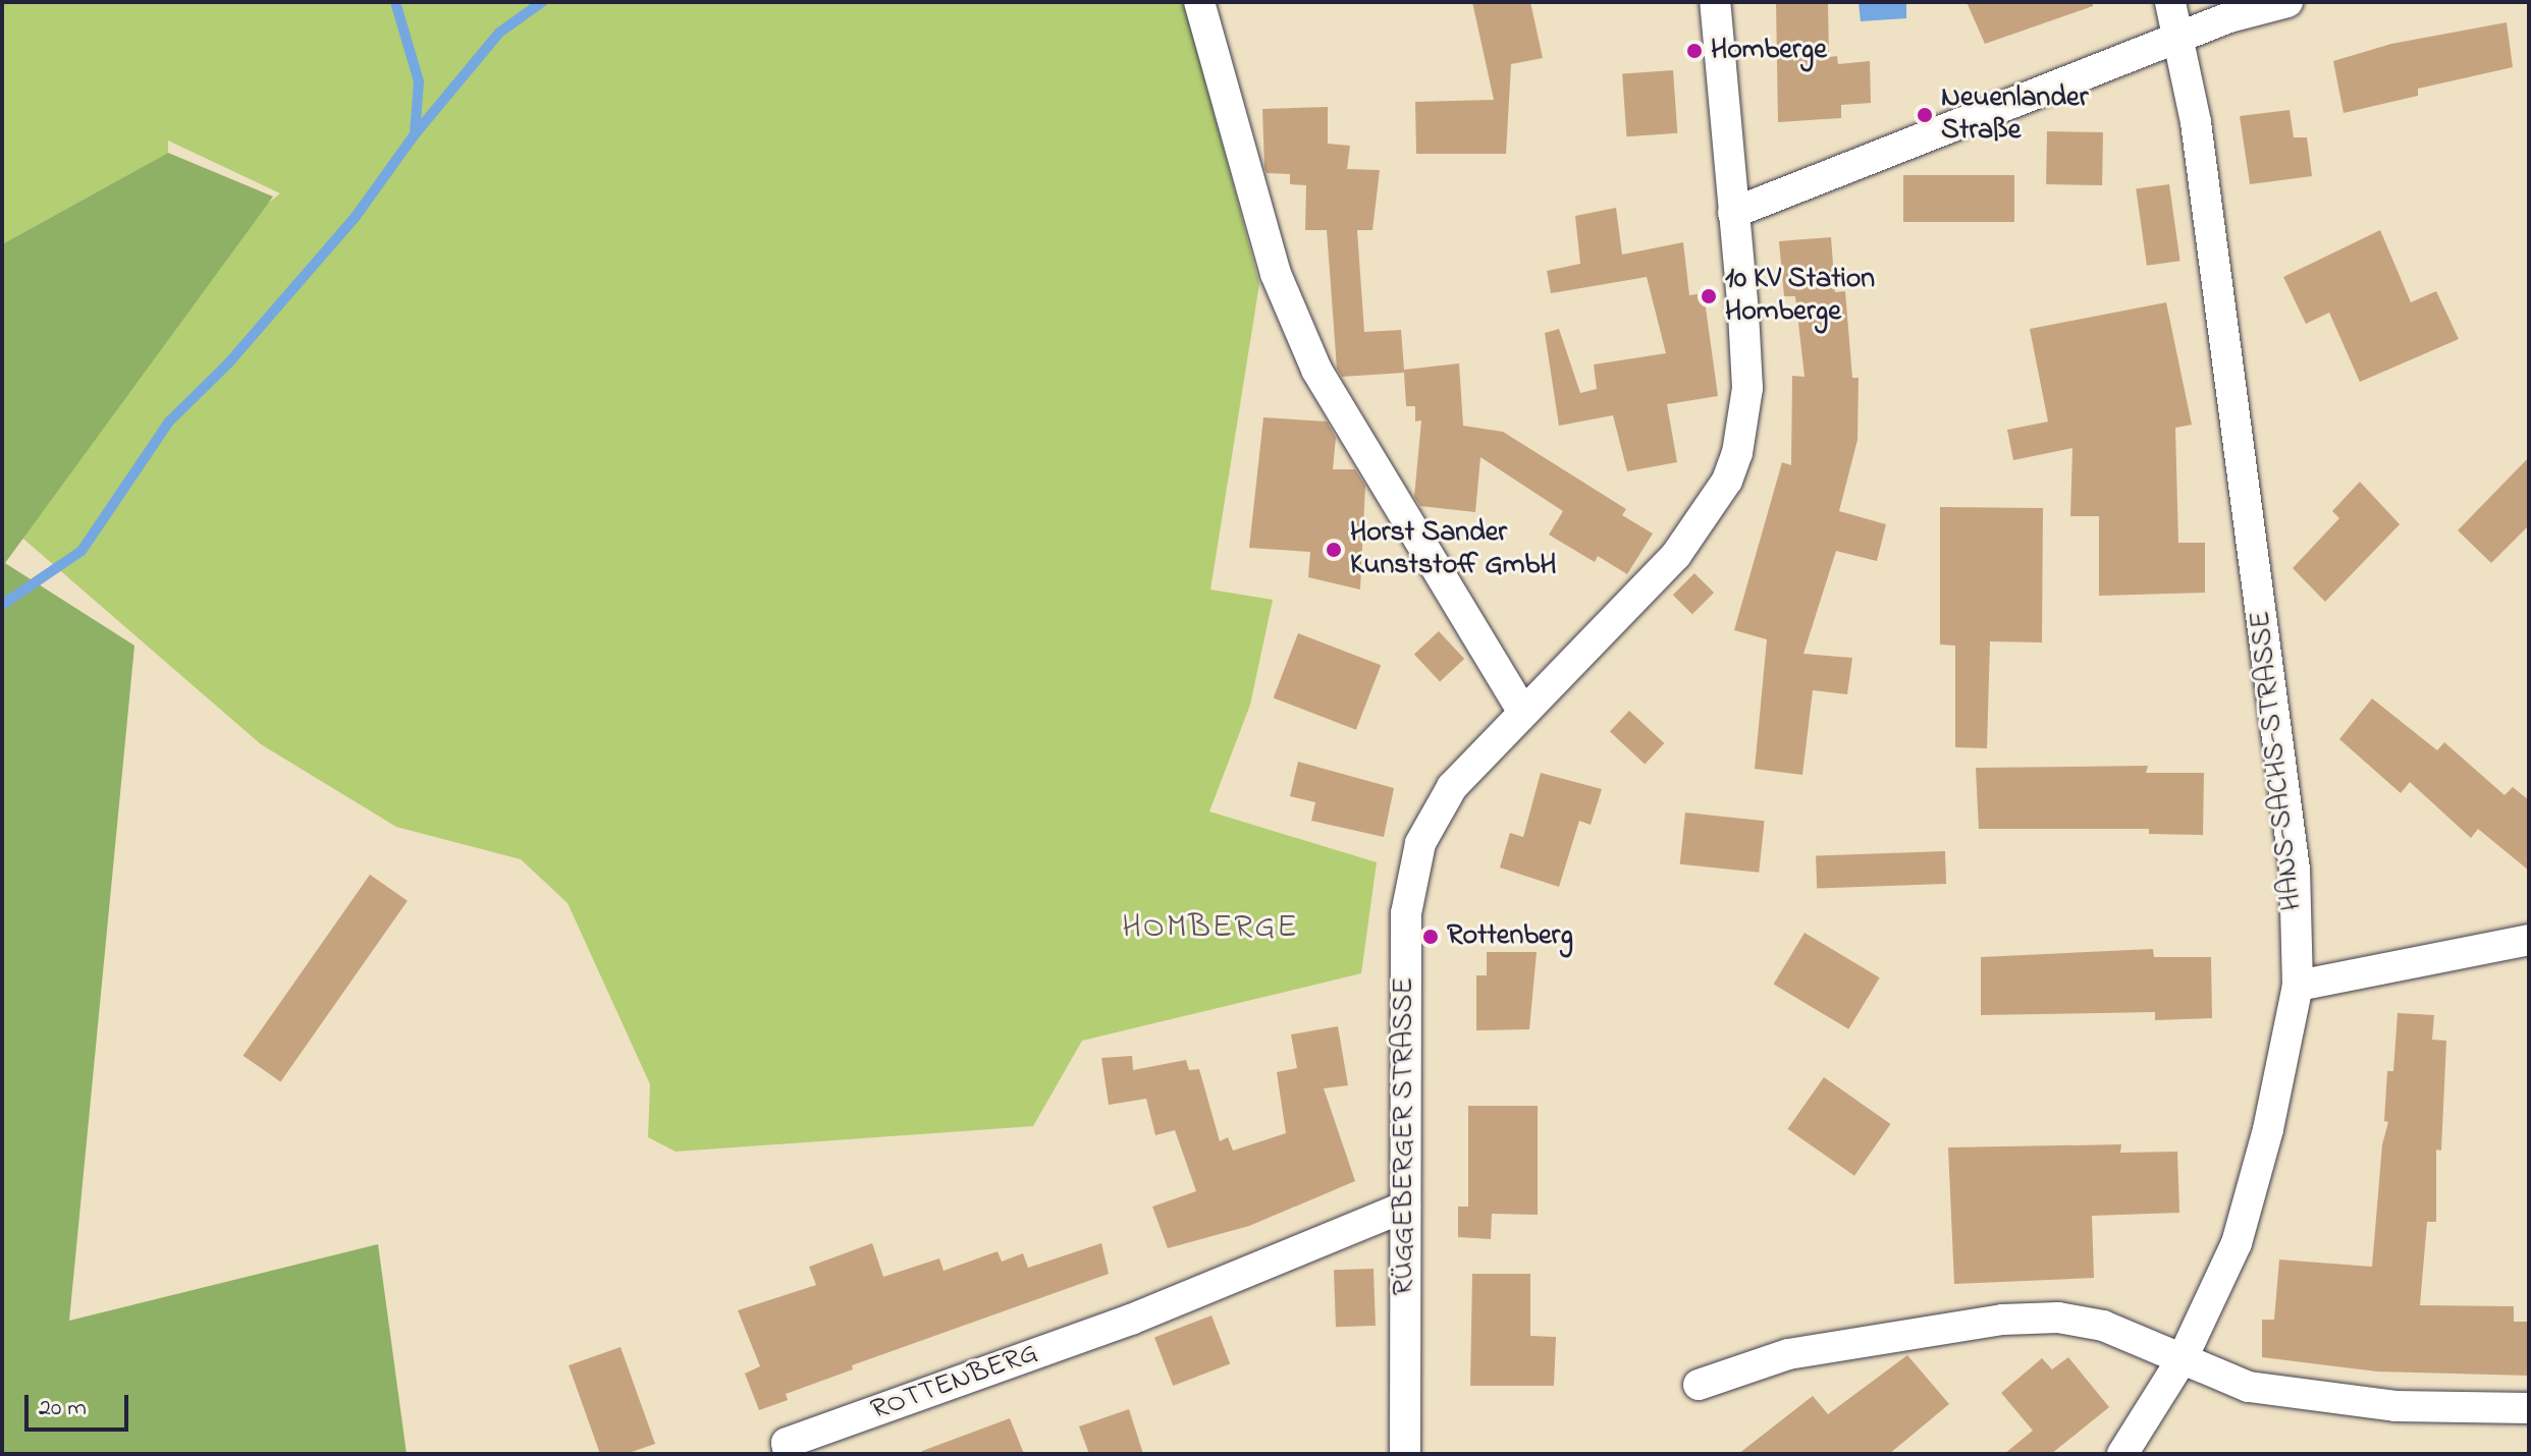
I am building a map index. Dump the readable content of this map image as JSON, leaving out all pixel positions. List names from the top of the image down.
{
  "streets": {
    "street": ["HANS-SACHS-STRASSE", "RÜGGEBERGER STRASSE", "ROTTENBERG"]
  },
  "crossings": [
    ["RÜGGEBERGER STRASSE", "ROTTENBERG"]
  ],
  "districts": ["HOMBERGE"],
  "places": [
    "Homberge",
    "Neuenlander Straße",
    "10 KV Station Homberge",
    "Horst Sander Kunststoff GmbH",
    "Rottenberg"
  ],
  "scale_bar": "20 m"
}
